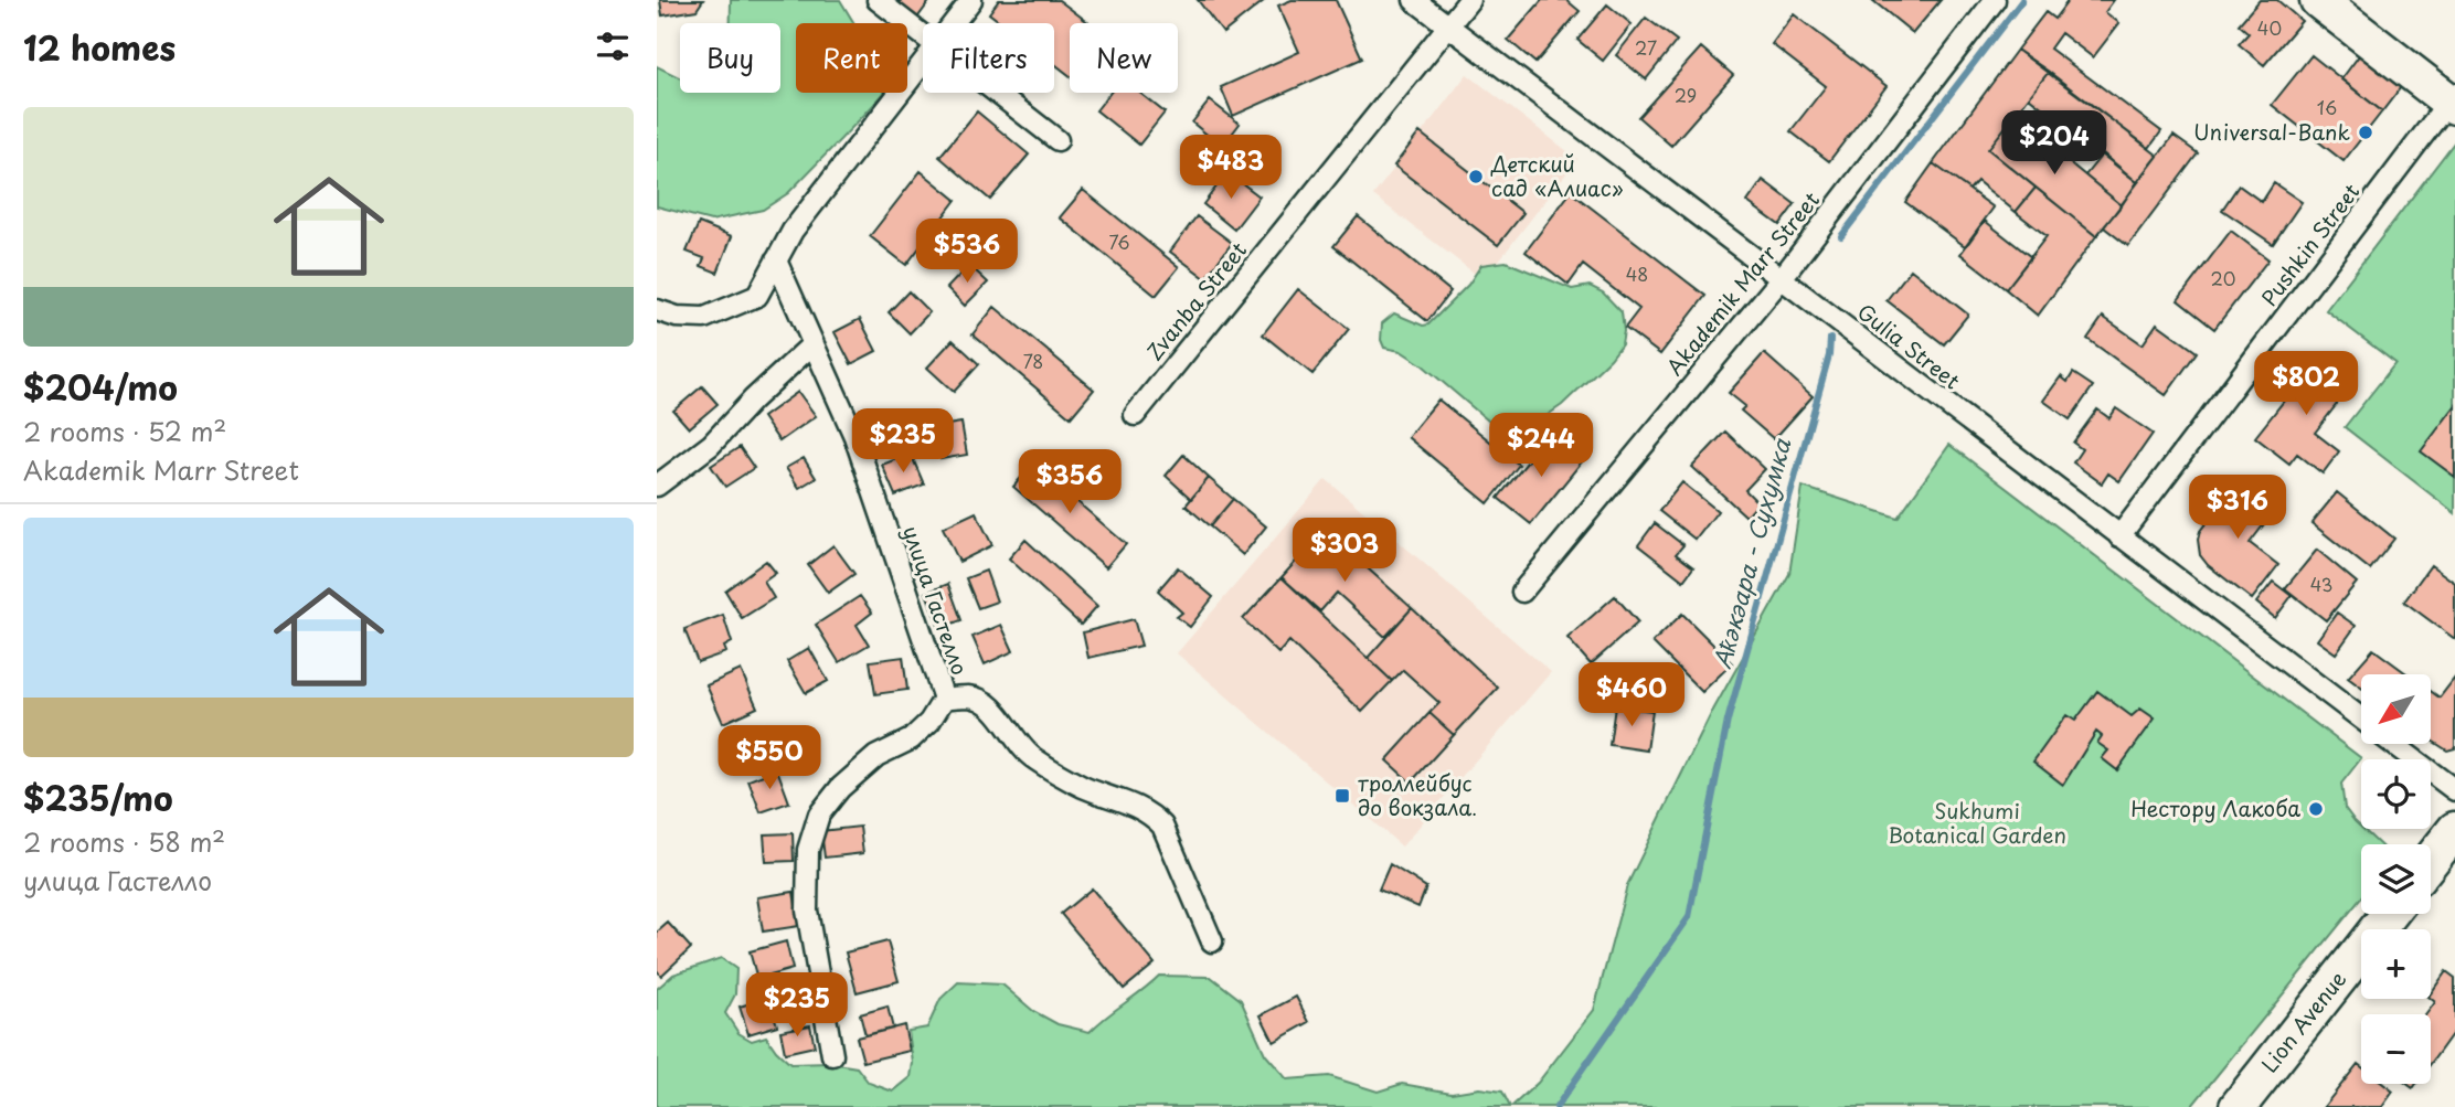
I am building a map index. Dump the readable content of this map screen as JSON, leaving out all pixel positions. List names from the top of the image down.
{
  "streets": {
    "highway": ["Lion Avenue"],
    "street": [
      "Pushkin Street",
      "Akademik Marr Street",
      "Zvanba Street",
      "Gulia Street",
      "улица Гастелло"
    ]
  },
  "crossings": [
    ["Pushkin Street", "Gulia Street"],
    ["Akademik Marr Street", "Gulia Street"],
    ["Zvanba Street", "Gulia Street"]
  ],
  "water": ["Аҟәкәара - Сухумка"],
  "parks": ["Sukhumi Botanical Garden"],
  "places": {
    "other": ["Universal-Bank", "Детский сад «Алиас»", "Нестору Лакоба"],
    "transit": ["троллейбус до вокзала."]
  },
  "house_numbers": [
    "40",
    "27",
    "29",
    "16",
    "76",
    "48",
    "20",
    "78",
    "43"
  ],
  "north": "bottom left",
  "page": {
    "heading": "12 homes",
    "chip": [
      "Buy",
      "Rent",
      "Filters",
      "New"
    ],
    "list": [
      {
        "name": "$204/mo",
        "note": "2 rooms · 52 m² · Akademik Marr Street"
      },
      {
        "name": "$235/mo",
        "note": "2 rooms · 58 m² · улица Гастелло"
      }
    ],
    "price": [
      "$204",
      "$483",
      "$536",
      "$802",
      "$235",
      "$244",
      "$356",
      "$316",
      "$303",
      "$460",
      "$550",
      "$235"
    ],
    "map_buttons": ["+", "−"]
  }
}
